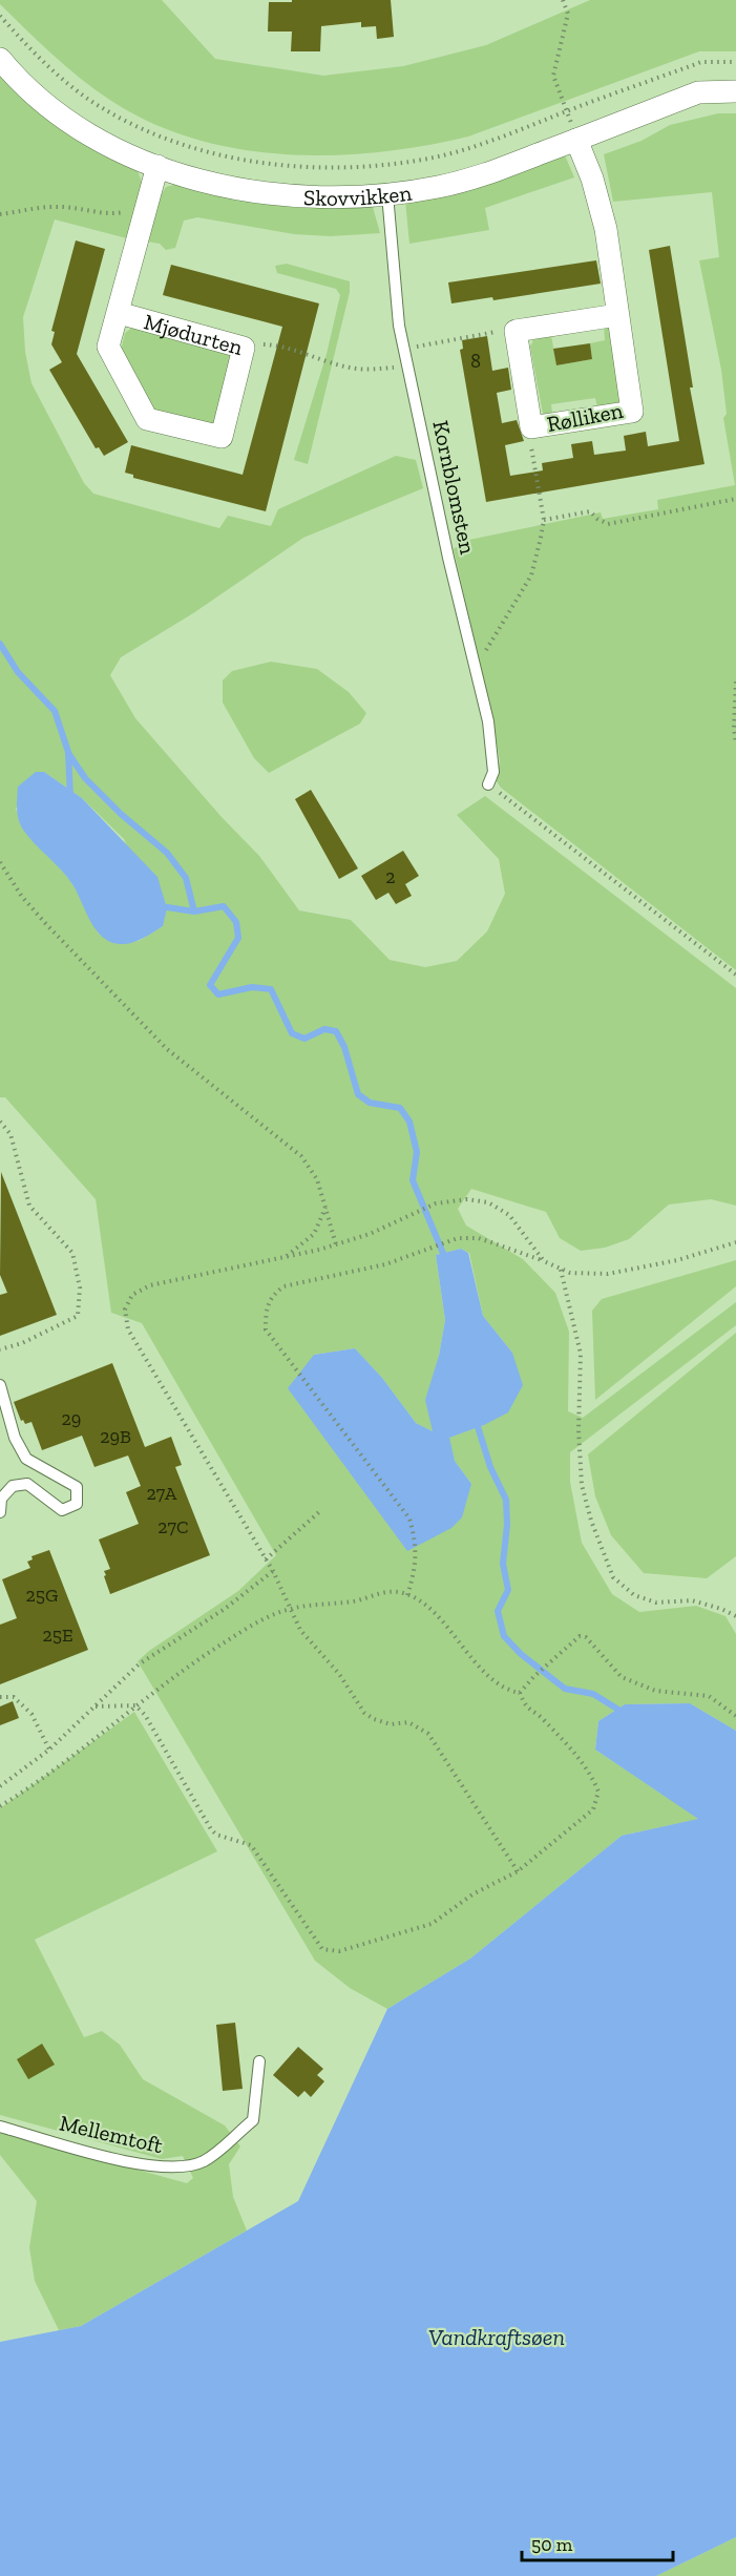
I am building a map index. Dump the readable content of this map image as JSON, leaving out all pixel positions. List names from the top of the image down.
{
  "streets": {
    "street": ["Skovvikken", "Mjødurten", "Rølliken"],
    "lane": ["Kornblomsten", "Mellemtoft"]
  },
  "crossings": [
    ["Skovvikken", "Mjødurten"],
    ["Skovvikken", "Rølliken"],
    ["Skovvikken", "Kornblomsten"]
  ],
  "water": ["Vandkraftsøen"],
  "house_numbers": [
    "8",
    "2",
    "29",
    "29B",
    "27A",
    "27C",
    "25G",
    "25E"
  ],
  "scale_bar": "50 m"
}
